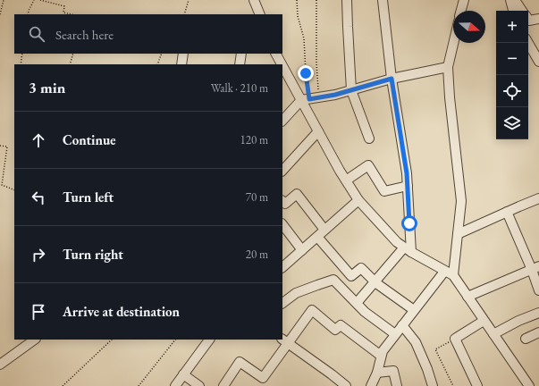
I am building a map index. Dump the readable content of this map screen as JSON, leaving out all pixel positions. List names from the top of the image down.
{
  "north": "right",
  "page": {
    "map_buttons": ["+", "−"],
    "search": "Search here",
    "heading": ["3 min", "Walk · 210 m"],
    "list": [
      ["Continue", "120 m"],
      ["Turn left", "70 m"],
      ["Turn right", "20 m"],
      "Arrive at destination"
    ]
  }
}
